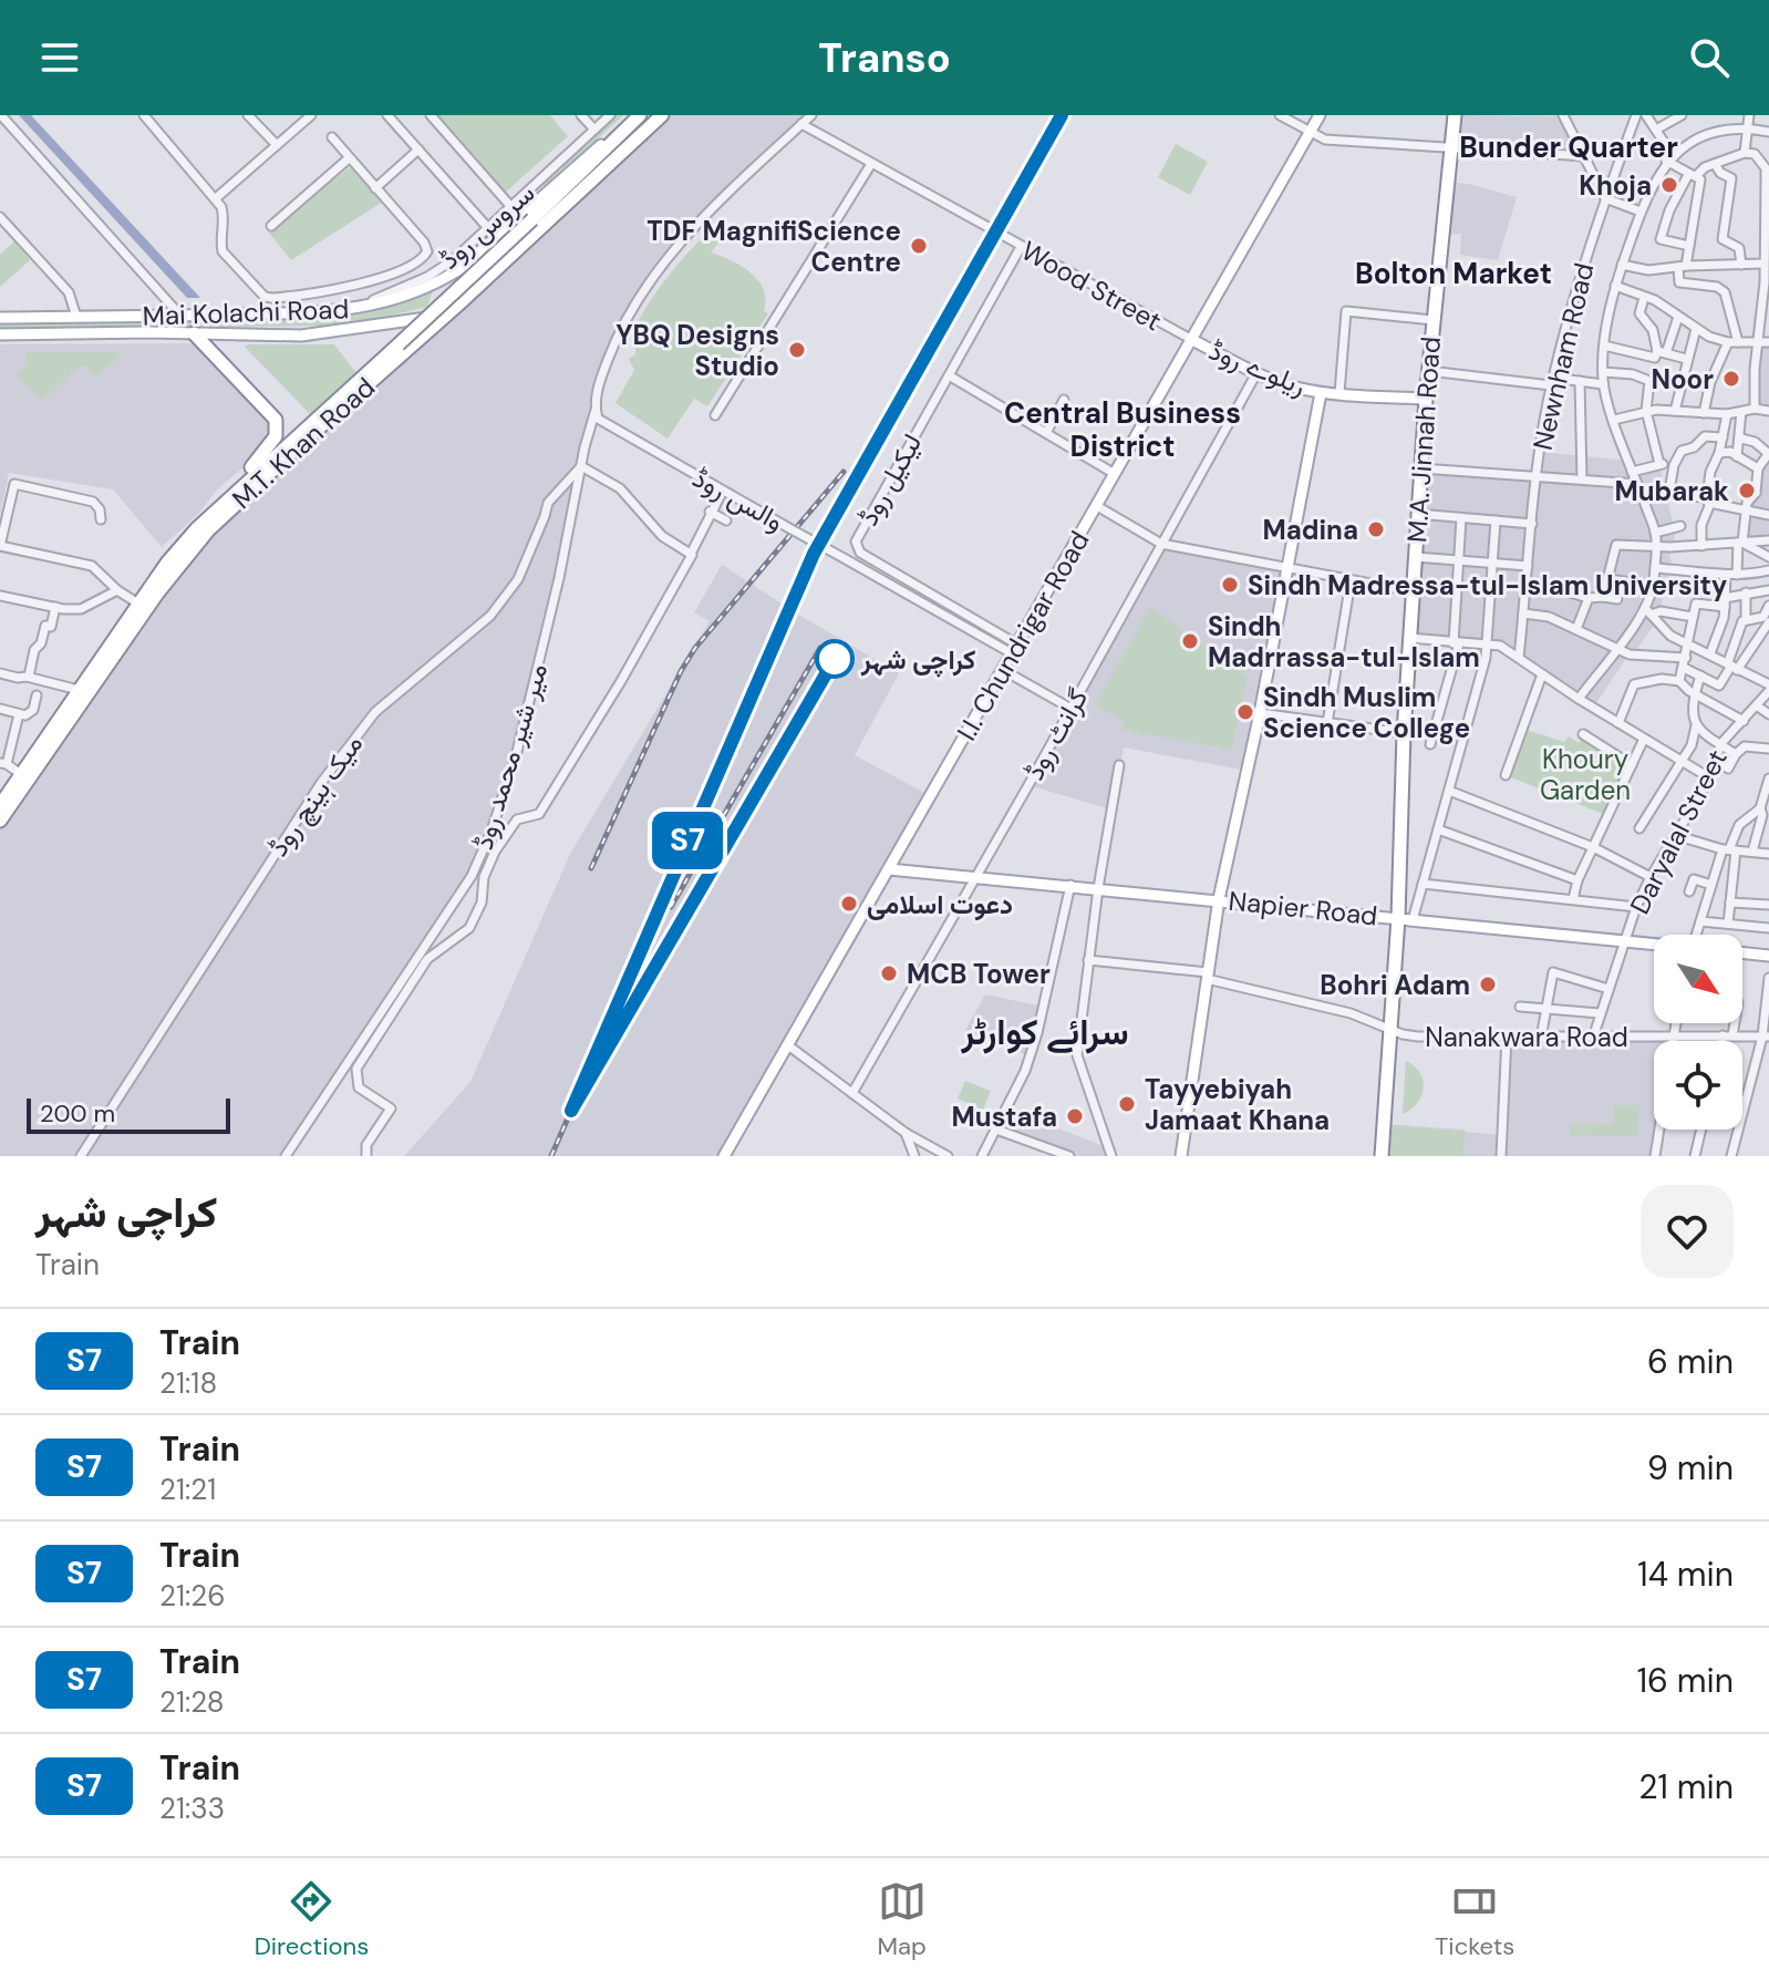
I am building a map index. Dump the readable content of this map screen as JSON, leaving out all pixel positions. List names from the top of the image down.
{
  "streets": {
    "highway": ["M.A. Jinnah Road", "M.T. Khan Road"],
    "main road": [
      "Mai Kolachi Road",
      "ریلوے روڈ",
      "I.I. Chundrigar Road",
      "Napier Road"
    ],
    "street": [
      "سروس روڈ",
      "Wood Street",
      "Newnham Road",
      "لیکیل روڈ",
      "والس روڈ",
      "گرانٹ روڈ",
      "میر شیر محمد روڈ",
      "میک ہینچ روڈ",
      "Daryalal Street",
      "Nanakwara Road"
    ]
  },
  "crossings": [
    ["سروس روڈ", "Mai Kolachi Road"],
    ["Wood Street", "ریلوے روڈ"],
    ["Wood Street", "لیکیل روڈ"],
    ["Wood Street", "I.I. Chundrigar Road"],
    ["Wood Street", "میر شیر محمد روڈ"],
    ["Mai Kolachi Road", "M.T. Khan Road"],
    ["ریلوے روڈ", "M.A. Jinnah Road"],
    ["ریلوے روڈ", "I.I. Chundrigar Road"],
    ["ریلوے روڈ", "گرانٹ روڈ"],
    ["M.A. Jinnah Road", "Napier Road"],
    ["M.A. Jinnah Road", "Nanakwara Road"],
    ["لیکیل روڈ", "والس روڈ"],
    ["لیکیل روڈ", "I.I. Chundrigar Road"],
    ["والس روڈ", "I.I. Chundrigar Road"],
    ["والس روڈ", "میر شیر محمد روڈ"],
    ["I.I. Chundrigar Road", "Napier Road"],
    ["گرانٹ روڈ", "Napier Road"],
    ["میر شیر محمد روڈ", "میک ہینچ روڈ"],
    ["Daryalal Street", "Napier Road"],
    ["Daryalal Street", "Nanakwara Road"]
  ],
  "districts": [
    "Bunder Quarter",
    "Bolton Market",
    "Central Business District",
    "سرائے کوارٹر"
  ],
  "parks": ["Khoury Garden"],
  "places": [
    "Khoja",
    "TDF MagnifiScience Centre",
    "YBQ Designs Studio",
    "Noor",
    "Mubarak",
    "Madina",
    "Sindh Madressa-tul-Islam University",
    "Sindh Madrrassa-tul-Islam",
    "کراچی شہر",
    "Sindh Muslim Science College",
    "دعوت اسلامی",
    "MCB Tower",
    "Bohri Adam",
    "Tayyebiyah Jamaat Khana",
    "Mustafa"
  ],
  "scale_bar": "200 m",
  "north": "bottom right",
  "page": {
    "header": "Transo",
    "on_map": "S7",
    "scale": "200 m",
    "heading": ["کراچی شہر", "Train"],
    "list": [
      {
        "mark": "S7",
        "name": "Train",
        "note": "21:18",
        "value": "6 min"
      },
      {
        "mark": "S7",
        "name": "Train",
        "note": "21:21",
        "value": "9 min"
      },
      {
        "mark": "S7",
        "name": "Train",
        "note": "21:26",
        "value": "14 min"
      },
      {
        "mark": "S7",
        "name": "Train",
        "note": "21:28",
        "value": "16 min"
      },
      {
        "mark": "S7",
        "name": "Train",
        "note": "21:33",
        "value": "21 min"
      }
    ],
    "tabs": ["Directions", "Map", "Tickets"]
  }
}
